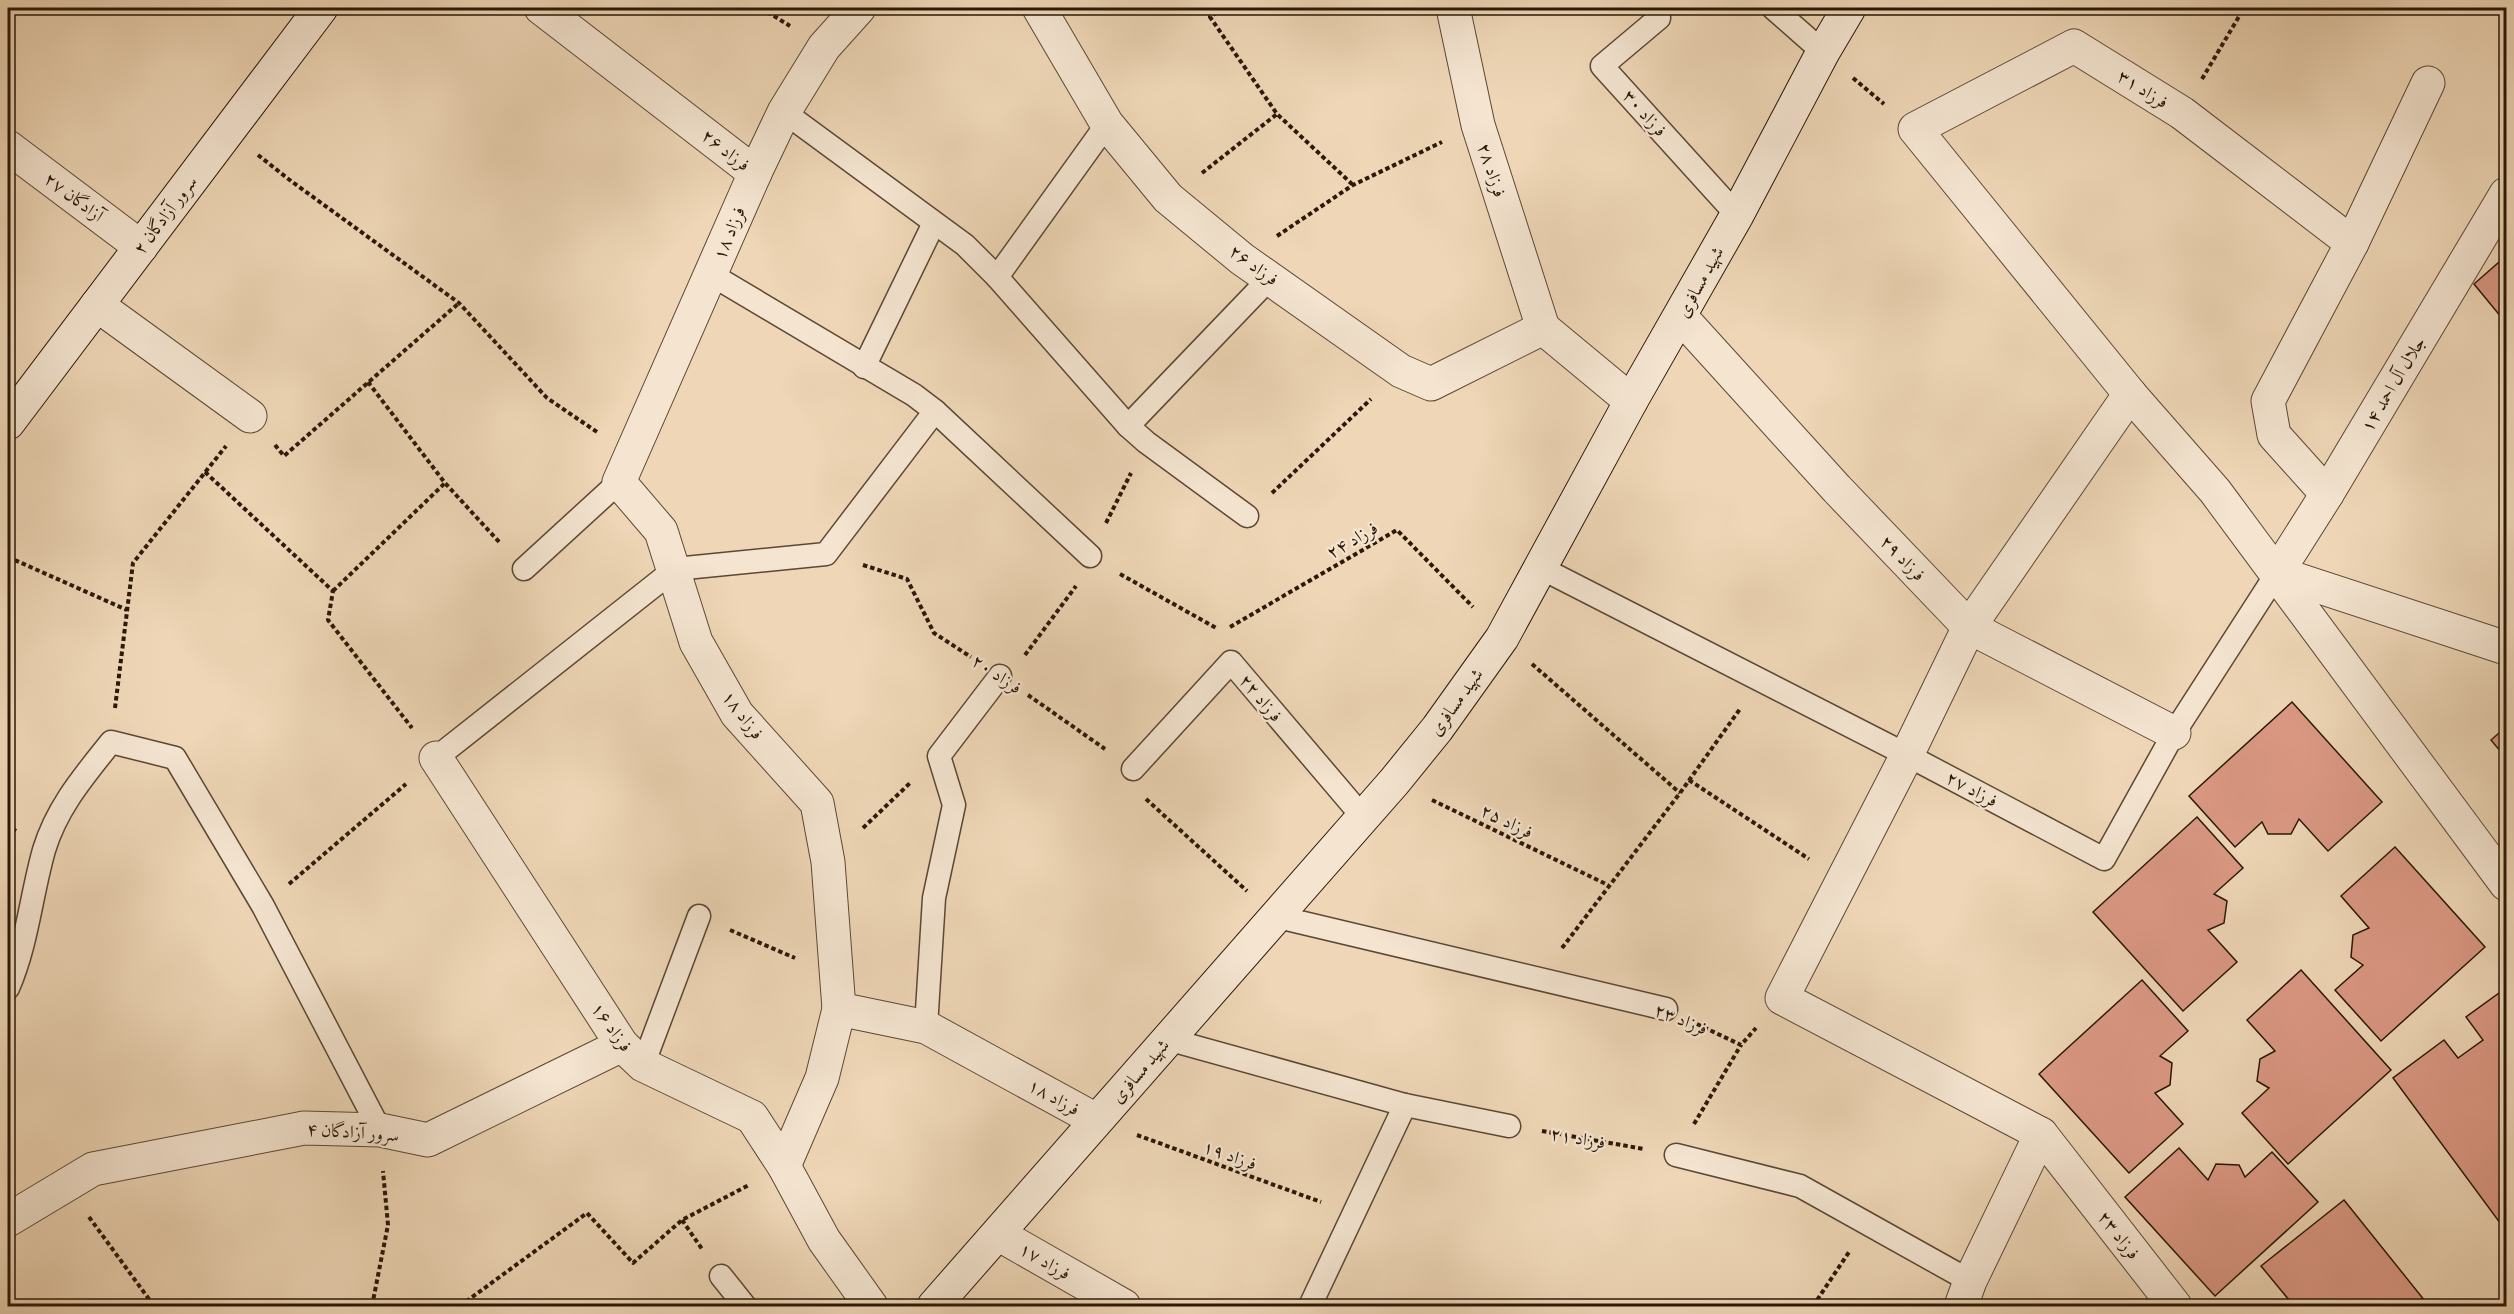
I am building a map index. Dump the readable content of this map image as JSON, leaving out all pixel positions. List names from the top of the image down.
{
  "streets": {
    "street": [
      "فرزاد ۳۱",
      "فرزاد ۲۶",
      "فرزاد ۲۸",
      "آزادگان ۲۷",
      "سرور آزادگان ۲",
      "فرزاد ۱۸",
      "شهید مسافری",
      "جلال آل احمد ۱۴",
      "فرزاد ۲۹",
      "فرزاد ۲۳",
      "فرزاد ۱۶",
      "سرور آزادگان ۴",
      "فرزاد ۱۷"
    ],
    "lane": ["فرزاد ۳۰", "فرزاد ۲۲", "فرزاد ۲۷"],
    "path": [
      "فرزاد ۲۴",
      "فرزاد ۲۰",
      "فرزاد ۲۵",
      "فرزاد ۲۱",
      "فرزاد ۱۹"
    ]
  },
  "crossings": [
    ["فرزاد ۳۰", "شهید مسافری"],
    ["فرزاد ۲۶", "فرزاد ۲۸"],
    ["فرزاد ۲۶", "فرزاد ۱۸"],
    ["آزادگان ۲۷", "سرور آزادگان ۲"],
    ["فرزاد ۱۸", "شهید مسافری"],
    ["فرزاد ۱۸", "فرزاد ۱۹"],
    ["شهید مسافری", "فرزاد ۲۴"],
    ["شهید مسافری", "فرزاد ۲۹"],
    ["شهید مسافری", "فرزاد ۲۲"],
    ["شهید مسافری", "فرزاد ۲۷"],
    ["شهید مسافری", "فرزاد ۲۵"],
    ["شهید مسافری", "فرزاد ۲۳"],
    ["شهید مسافری", "فرزاد ۱۹"],
    ["شهید مسافری", "فرزاد ۱۷"],
    ["جلال آل احمد ۱۴", "فرزاد ۲۷"],
    ["فرزاد ۲۹", "فرزاد ۲۷"],
    ["فرزاد ۲۰", "فرزاد ۲۲"],
    ["فرزاد ۱۶", "سرور آزادگان ۴"]
  ]
}
